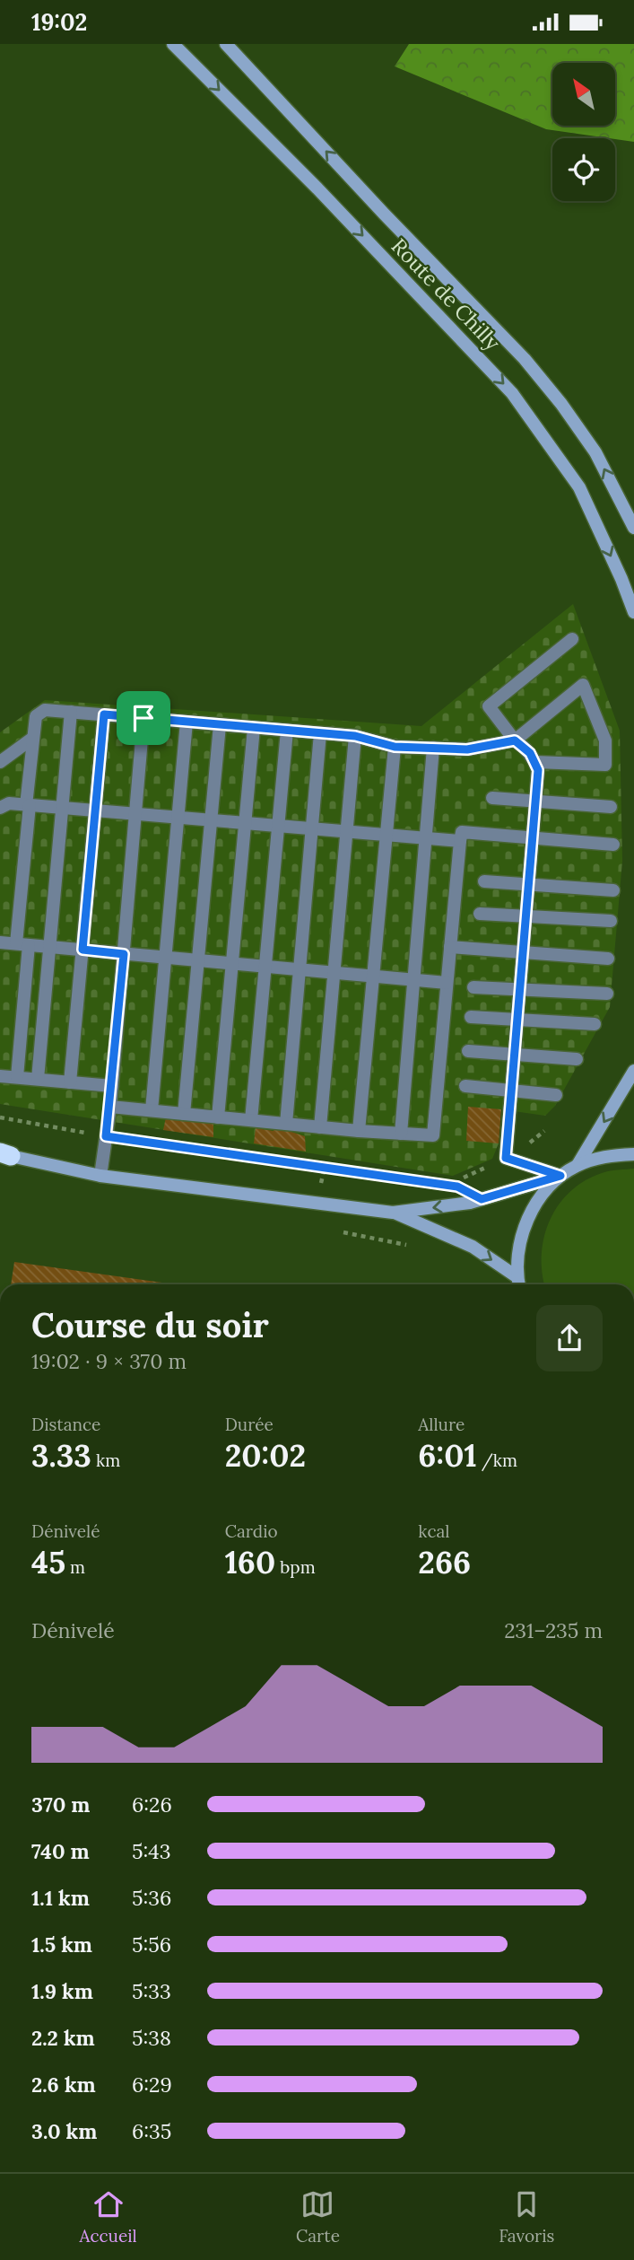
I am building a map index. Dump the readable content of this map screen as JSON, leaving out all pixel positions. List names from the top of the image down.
{
  "streets": {
    "main road": ["Route de Chilly"]
  },
  "north": "top left",
  "page": {
    "status": "19:02",
    "heading": ["Course du soir", "19:02 · 9 × 370 m"],
    "stats": [
      ["Distance", "3.33 km"],
      ["Durée", "20:02"],
      ["Allure", "6:01 /km"],
      ["Dénivelé", "45 m"],
      ["Cardio", "160 bpm"],
      ["kcal", "266"]
    ],
    "chart": ["Dénivelé", "231–235 m"],
    "list": [
      {
        "name": "370 m",
        "note": "6:26"
      },
      {
        "name": "740 m",
        "note": "5:43"
      },
      {
        "name": "1.1 km",
        "note": "5:36"
      },
      {
        "name": "1.5 km",
        "note": "5:56"
      },
      {
        "name": "1.9 km",
        "note": "5:33"
      },
      {
        "name": "2.2 km",
        "note": "5:38"
      },
      {
        "name": "2.6 km",
        "note": "6:29"
      },
      {
        "name": "3.0 km",
        "note": "6:35"
      }
    ],
    "tabs": ["Accueil", "Carte", "Favoris"]
  }
}
